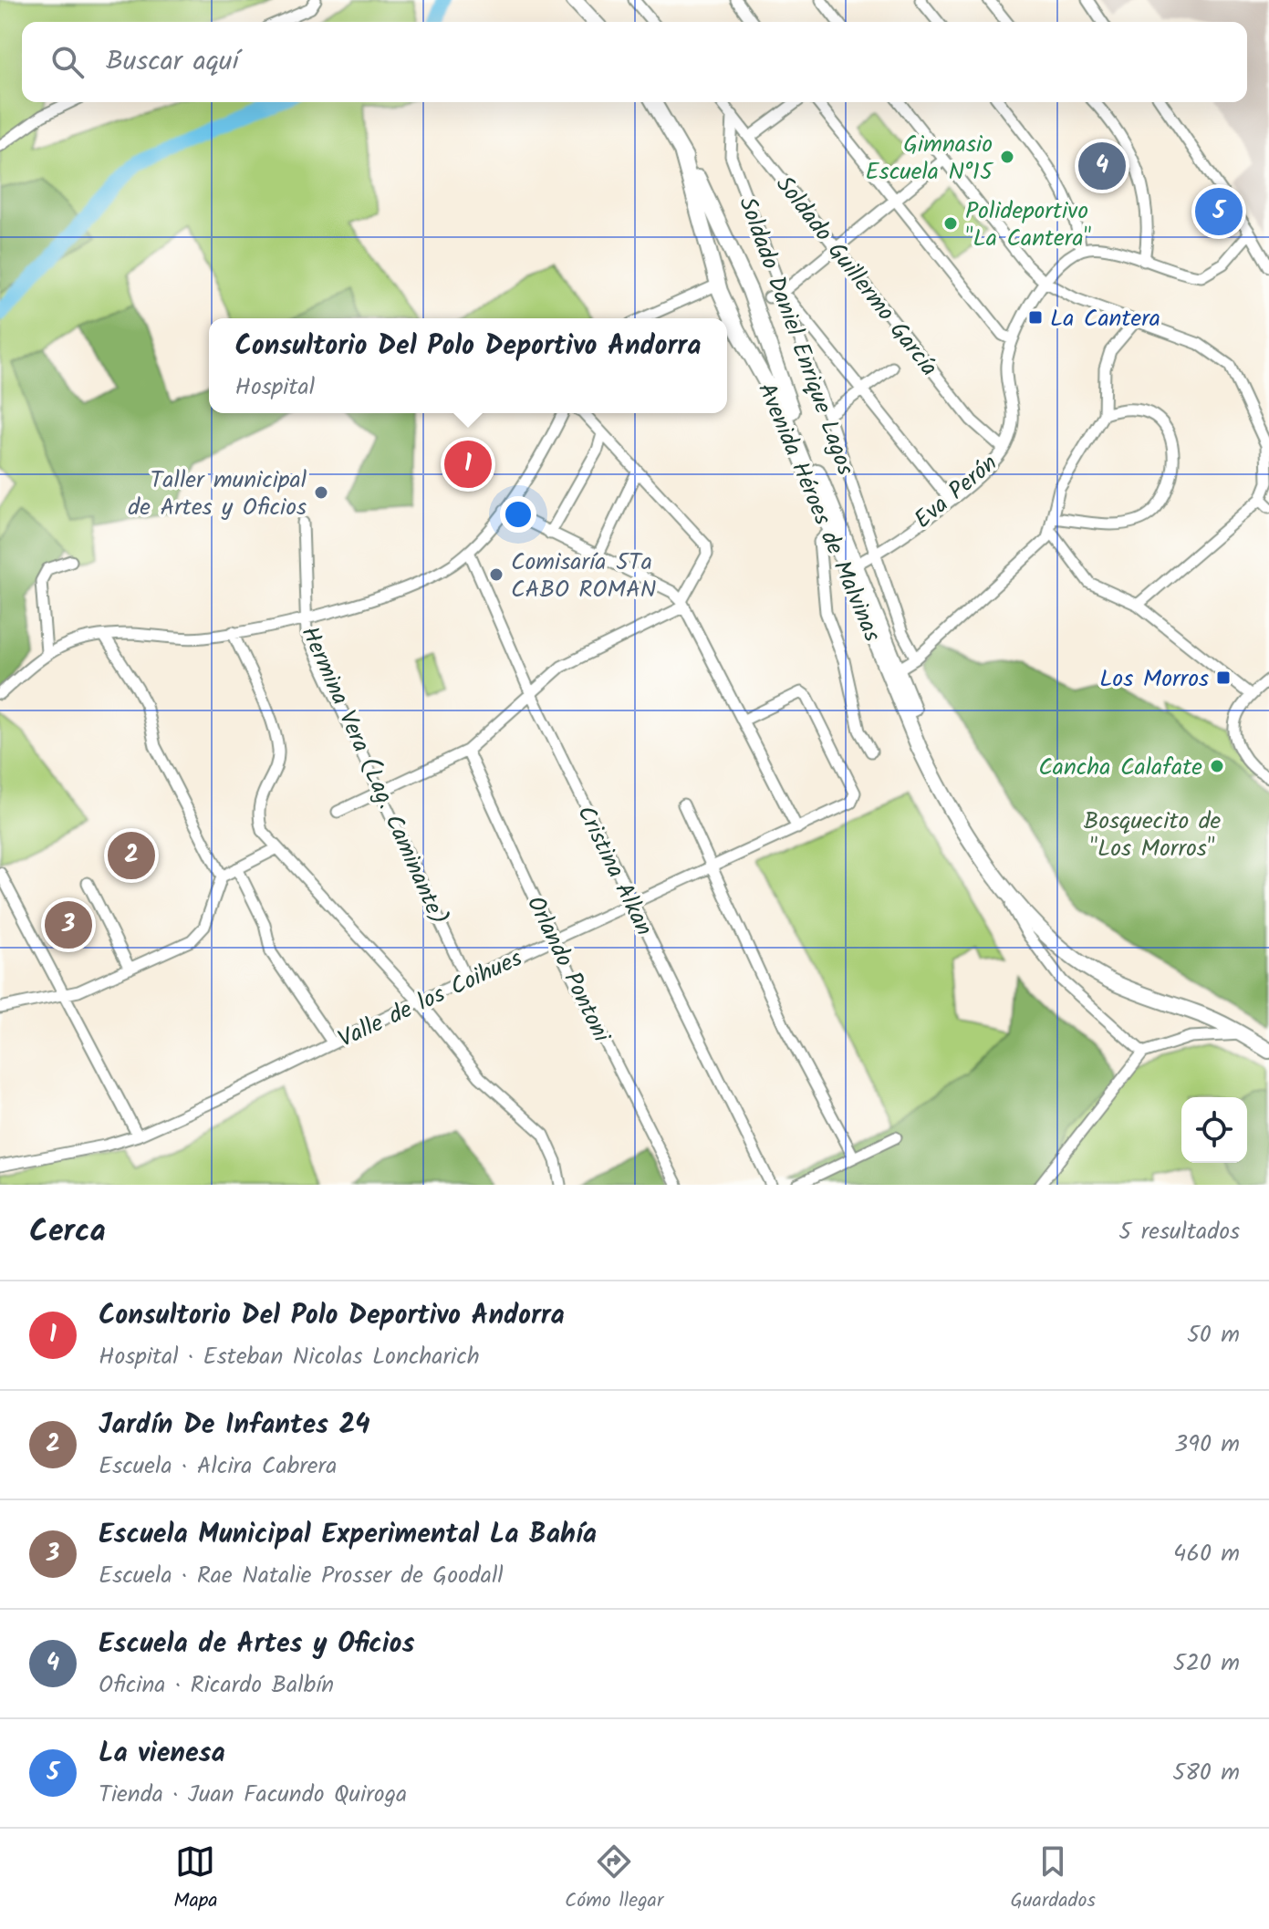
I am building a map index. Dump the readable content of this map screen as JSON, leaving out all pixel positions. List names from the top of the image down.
{
  "streets": {
    "highway": ["Avenida Héroes de Malvinas"],
    "street": [
      "Soldado Guillermo García",
      "Soldado Daniel Enrique Lagos",
      "Eva Perón",
      "Hermina Vera (Lag. Caminante)",
      "Cristina Alkan",
      "Orlando Pontoni",
      "Valle de los Coihues"
    ]
  },
  "crossings": [
    ["Soldado Guillermo García", "Soldado Daniel Enrique Lagos"],
    ["Soldado Guillermo García", "Eva Perón"],
    ["Soldado Daniel Enrique Lagos", "Eva Perón"],
    ["Eva Perón", "Avenida Héroes de Malvinas"],
    ["Hermina Vera (Lag. Caminante)", "Valle de los Coihues"],
    ["Cristina Alkan", "Valle de los Coihues"],
    ["Orlando Pontoni", "Valle de los Coihues"]
  ],
  "parks": ["Bosquecito de \"Los Morros\""],
  "places": {
    "other": [
      "Gimnasio Escuela N°15",
      "Polideportivo \"La Cantera\"",
      "Taller municipal de Artes y Oficios",
      "Comisaría 5Ta CABO ROMAN",
      "Cancha Calafate"
    ],
    "transit": ["La Cantera", "Los Morros"]
  },
  "page": {
    "search": "Buscar aquí",
    "pins": [
      "4",
      "5",
      "1",
      "2",
      "3"
    ],
    "popup": ["Consultorio Del Polo Deportivo Andorra", "Hospital"],
    "heading": ["Cerca", "5 resultados"],
    "list": [
      {
        "mark": "1",
        "name": "Consultorio Del Polo Deportivo Andorra",
        "note": "Hospital · Esteban Nicolas Loncharich",
        "value": "50 m"
      },
      {
        "mark": "2",
        "name": "Jardín De Infantes 24",
        "note": "Escuela · Alcira Cabrera",
        "value": "390 m"
      },
      {
        "mark": "3",
        "name": "Escuela Municipal Experimental La Bahía",
        "note": "Escuela · Rae Natalie Prosser de Goodall",
        "value": "460 m"
      },
      {
        "mark": "4",
        "name": "Escuela de Artes y Oficios",
        "note": "Oficina · Ricardo Balbín",
        "value": "520 m"
      },
      {
        "mark": "5",
        "name": "La vienesa",
        "note": "Tienda · Juan Facundo Quiroga",
        "value": "580 m"
      }
    ],
    "nav": ["Mapa", "Cómo llegar", "Guardados"]
  }
}
